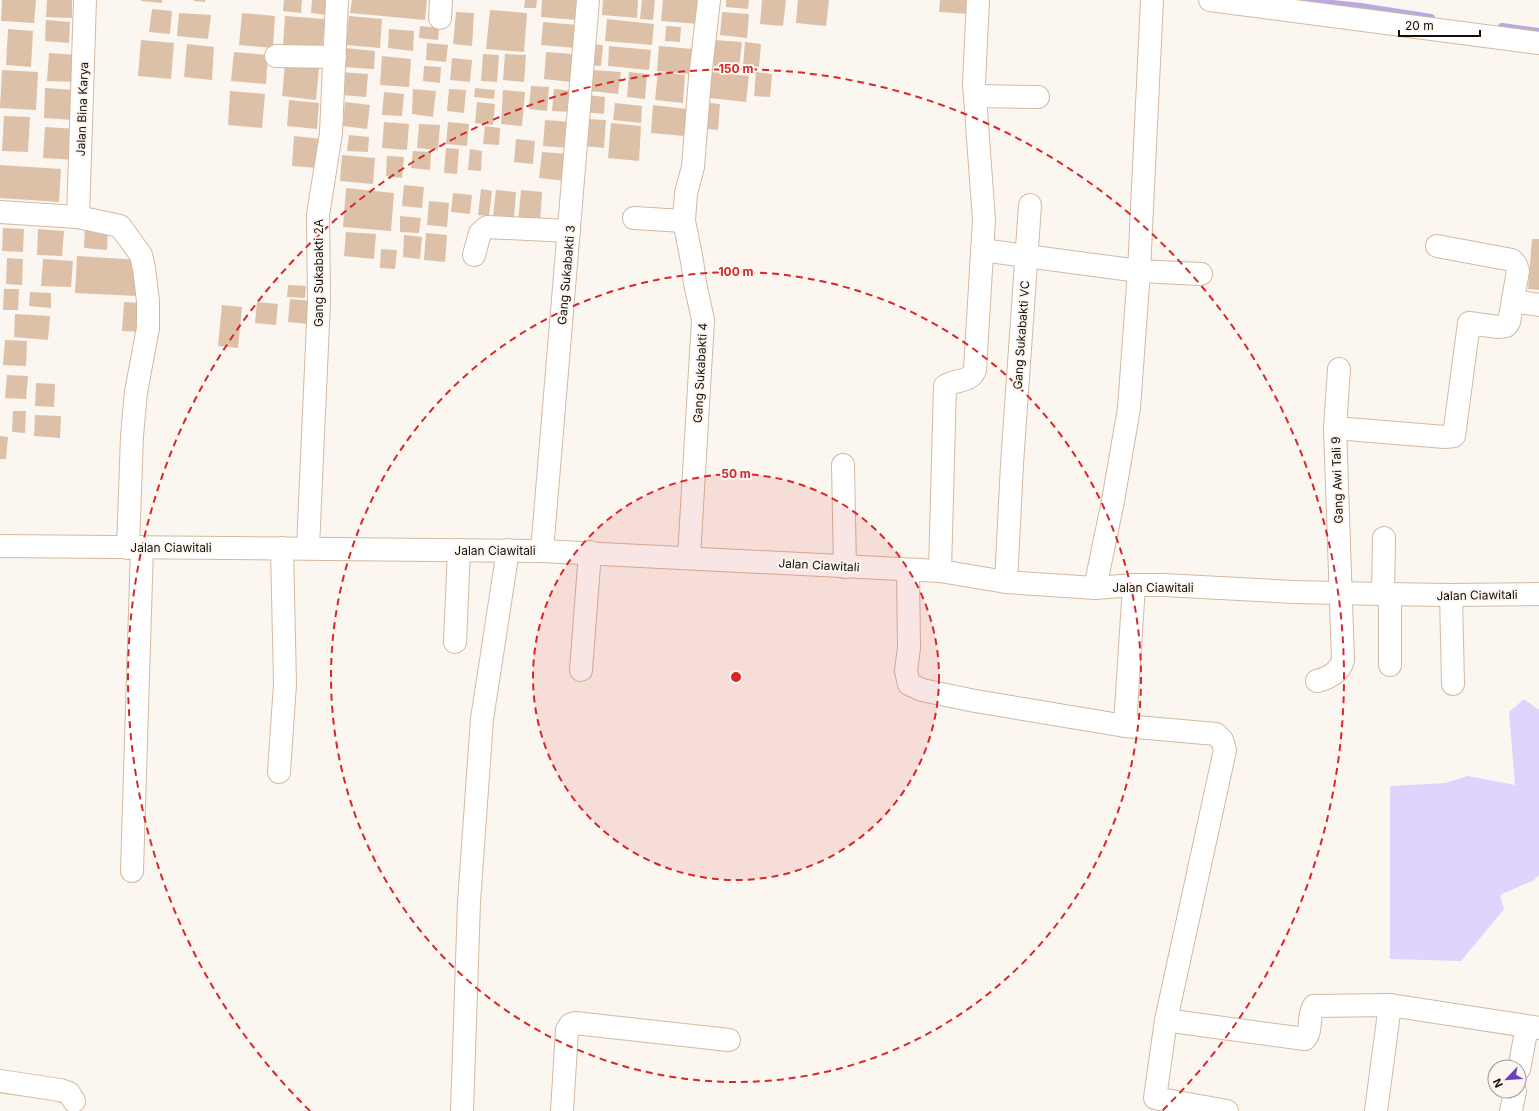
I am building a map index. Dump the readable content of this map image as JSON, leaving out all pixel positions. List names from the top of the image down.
{
  "streets": {
    "street": [
      "Jalan Bina Karya",
      "Gang Sukabakti 2A",
      "Gang Sukabakti 3",
      "Gang Sukabakti VC",
      "Gang Sukabakti 4",
      "Gang Awi Tali 9",
      "Jalan Ciawitali"
    ]
  },
  "crossings": [
    ["Gang Sukabakti 2A", "Jalan Ciawitali"],
    ["Gang Sukabakti 3", "Jalan Ciawitali"],
    ["Gang Sukabakti VC", "Jalan Ciawitali"],
    ["Gang Sukabakti 4", "Jalan Ciawitali"],
    ["Gang Awi Tali 9", "Jalan Ciawitali"]
  ],
  "scale_bar": "20 m",
  "north": "bottom left",
  "rings": ["150 m", "100 m", "50 m"]
}
